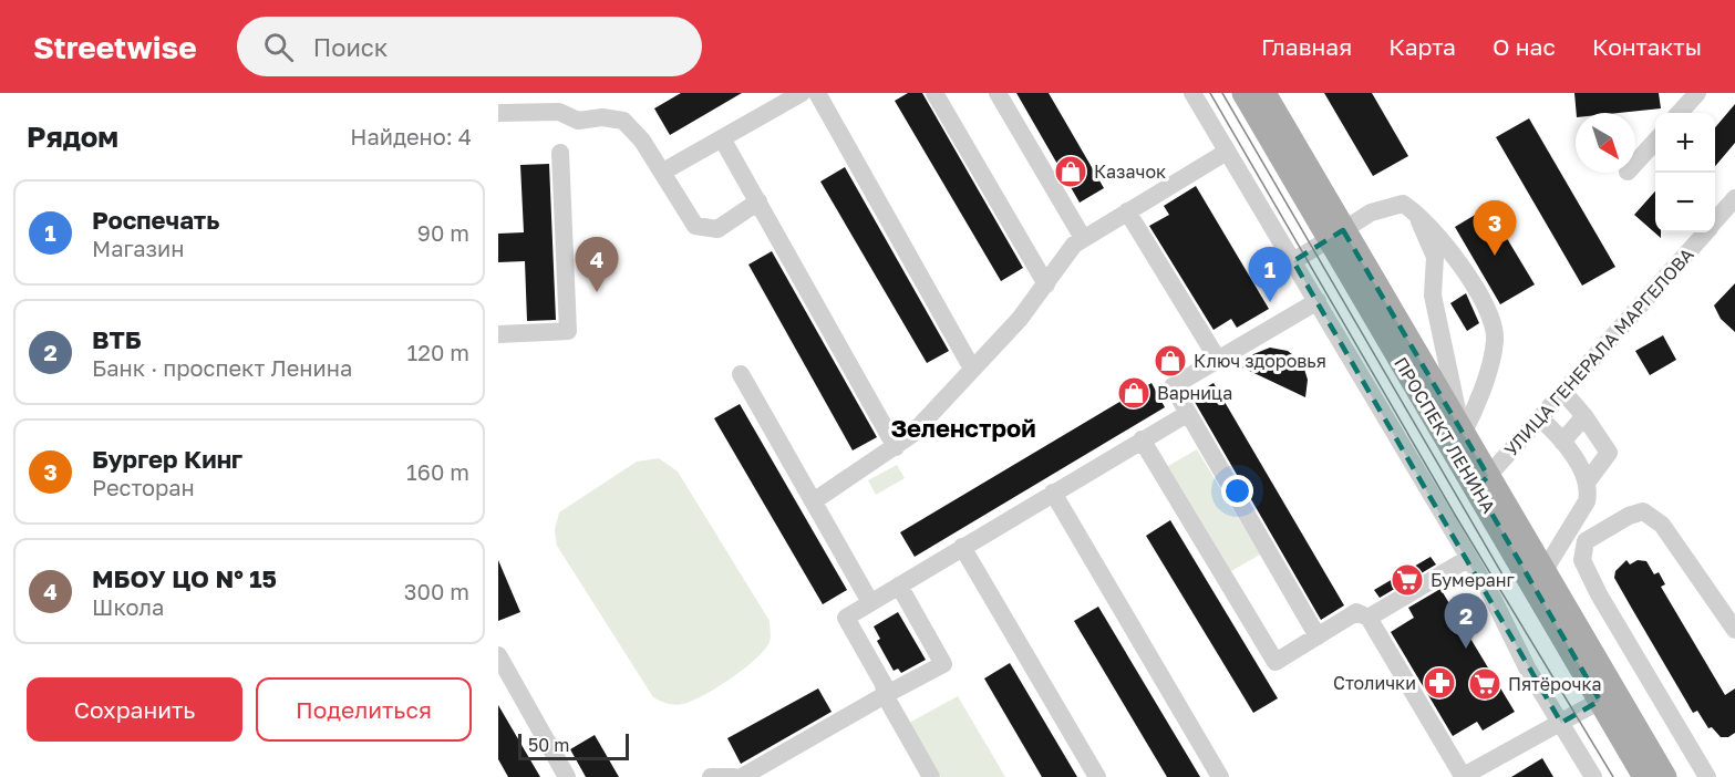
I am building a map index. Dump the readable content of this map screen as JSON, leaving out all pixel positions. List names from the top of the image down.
{
  "streets": {
    "main road": ["ПРОСПЕКТ ЛЕНИНА"],
    "street": ["УЛИЦА ГЕНЕРАЛА МАРГЕЛОВА"]
  },
  "crossings": [
    ["УЛИЦА ГЕНЕРАЛА МАРГЕЛОВА", "ПРОСПЕКТ ЛЕНИНА"]
  ],
  "districts": ["Зеленстрой"],
  "places": {
    "shop": ["Казачок", "Ключ здоровья", "Варница"],
    "supermarket": ["Бумеранг", "Пятёрочка"],
    "pharmacy": ["Столички"]
  },
  "scale_bar": "50 m",
  "north": "bottom right",
  "page": {
    "header": "Streetwise",
    "search": "Поиск",
    "nav": [
      "Главная",
      "Карта",
      "О нас",
      "Контакты"
    ],
    "heading": ["Рядом", "Найдено: 4"],
    "map_buttons": ["+", "−"],
    "list": [
      {
        "mark": "1",
        "name": "Роспечать",
        "note": "Магазин",
        "value": "90 m"
      },
      {
        "mark": "2",
        "name": "ВТБ",
        "note": "Банк · проспект Ленина",
        "value": "120 m"
      },
      {
        "mark": "3",
        "name": "Бургер Кинг",
        "note": "Ресторан",
        "value": "160 m"
      },
      {
        "mark": "4",
        "name": "МБОУ ЦО N° 15",
        "note": "Школа",
        "value": "300 m"
      }
    ],
    "pins": [
      "3",
      "4",
      "1",
      "2"
    ],
    "buttons": ["Сохранить", "Поделиться"],
    "scale": "50 m"
  }
}
